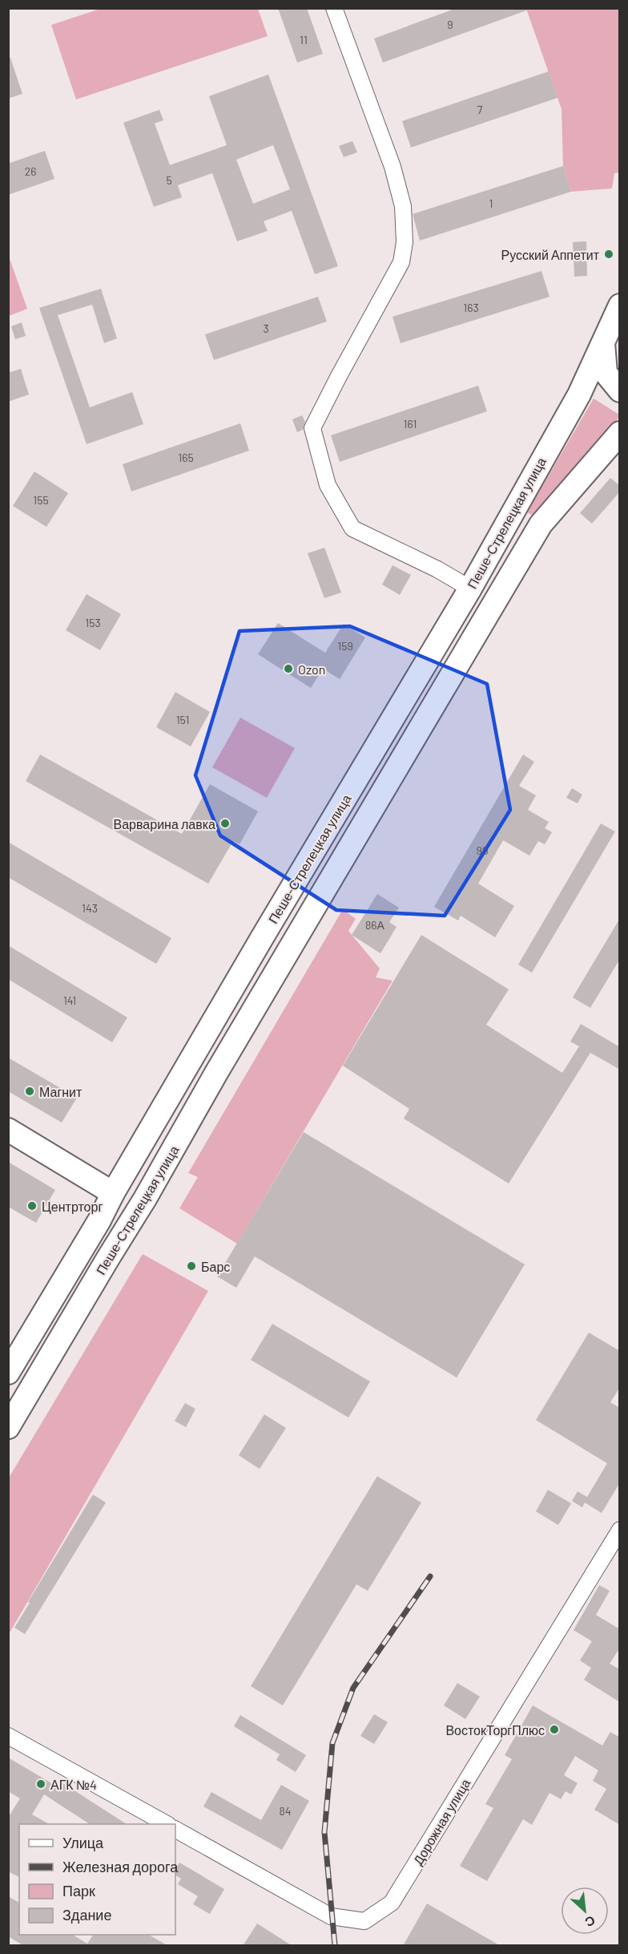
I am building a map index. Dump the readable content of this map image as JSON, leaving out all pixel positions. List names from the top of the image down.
{
  "streets": {
    "main road": ["Пеше-Стрелецкая улица"],
    "street": ["Дорожная улица"]
  },
  "places": [
    "Русский Аппетит",
    "Ozon",
    "Варварина лавка",
    "Магнит",
    "Центрторг",
    "Барс",
    "ВостокТоргПлюс",
    "АГК №4"
  ],
  "house_numbers": [
    "9",
    "11",
    "7",
    "26",
    "5",
    "1",
    "163",
    "3",
    "161",
    "165",
    "155",
    "153",
    "159",
    "151",
    "90",
    "143",
    "86А",
    "141",
    "84"
  ],
  "legend": [
    "Улица",
    "Железная дорога",
    "Парк",
    "Здание"
  ],
  "north": "bottom right"
}
